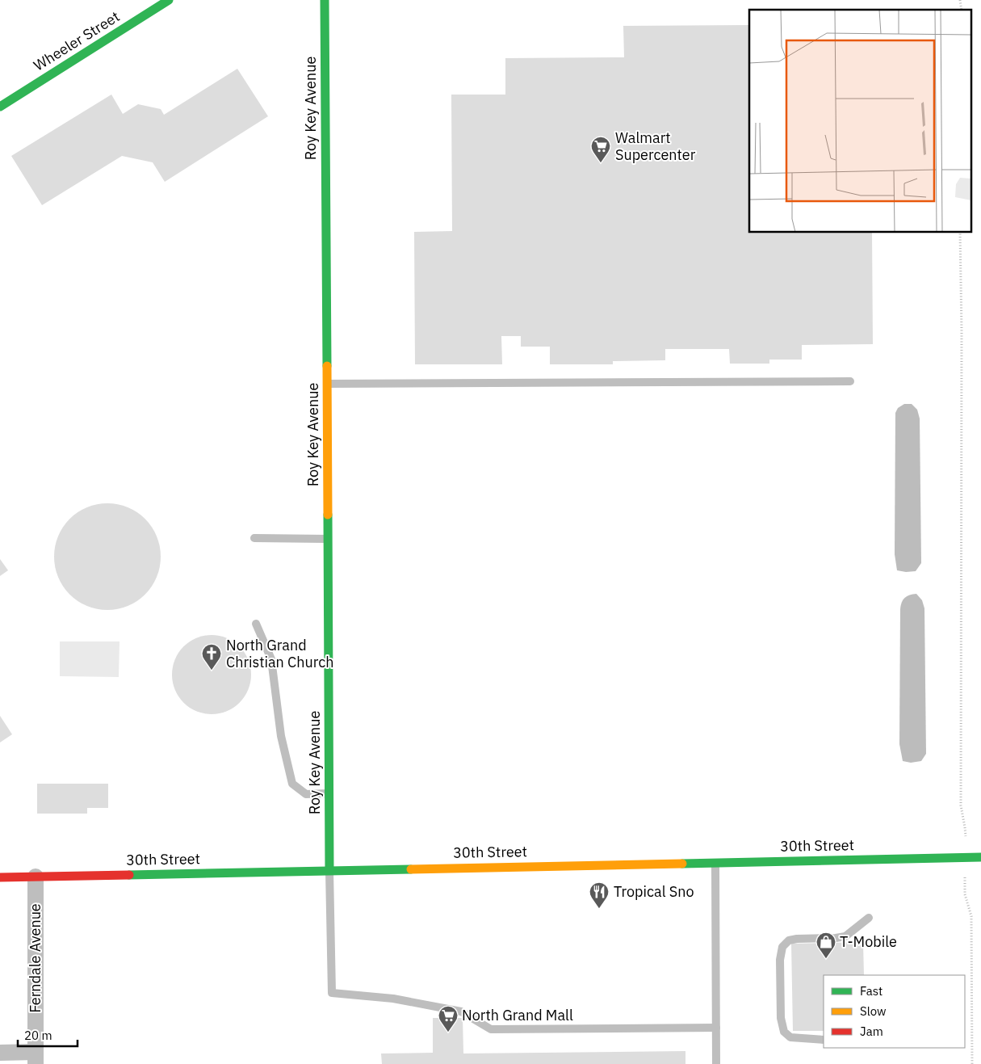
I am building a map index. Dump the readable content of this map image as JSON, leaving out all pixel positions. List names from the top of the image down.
{
  "streets": {
    "street": [
      "Wheeler Street",
      "Roy Key Avenue",
      "30th Street",
      "Ferndale Avenue"
    ]
  },
  "crossings": [
    ["Roy Key Avenue", "30th Street"],
    ["30th Street", "Ferndale Avenue"]
  ],
  "places": {
    "supermarket": ["Walmart Supercenter", "North Grand Mall"],
    "church": ["North Grand Christian Church"],
    "restaurant": ["Tropical Sno"],
    "shop": ["T-Mobile"]
  },
  "legend": ["Fast", "Slow", "Jam"],
  "scale_bar": "20 m"
}
